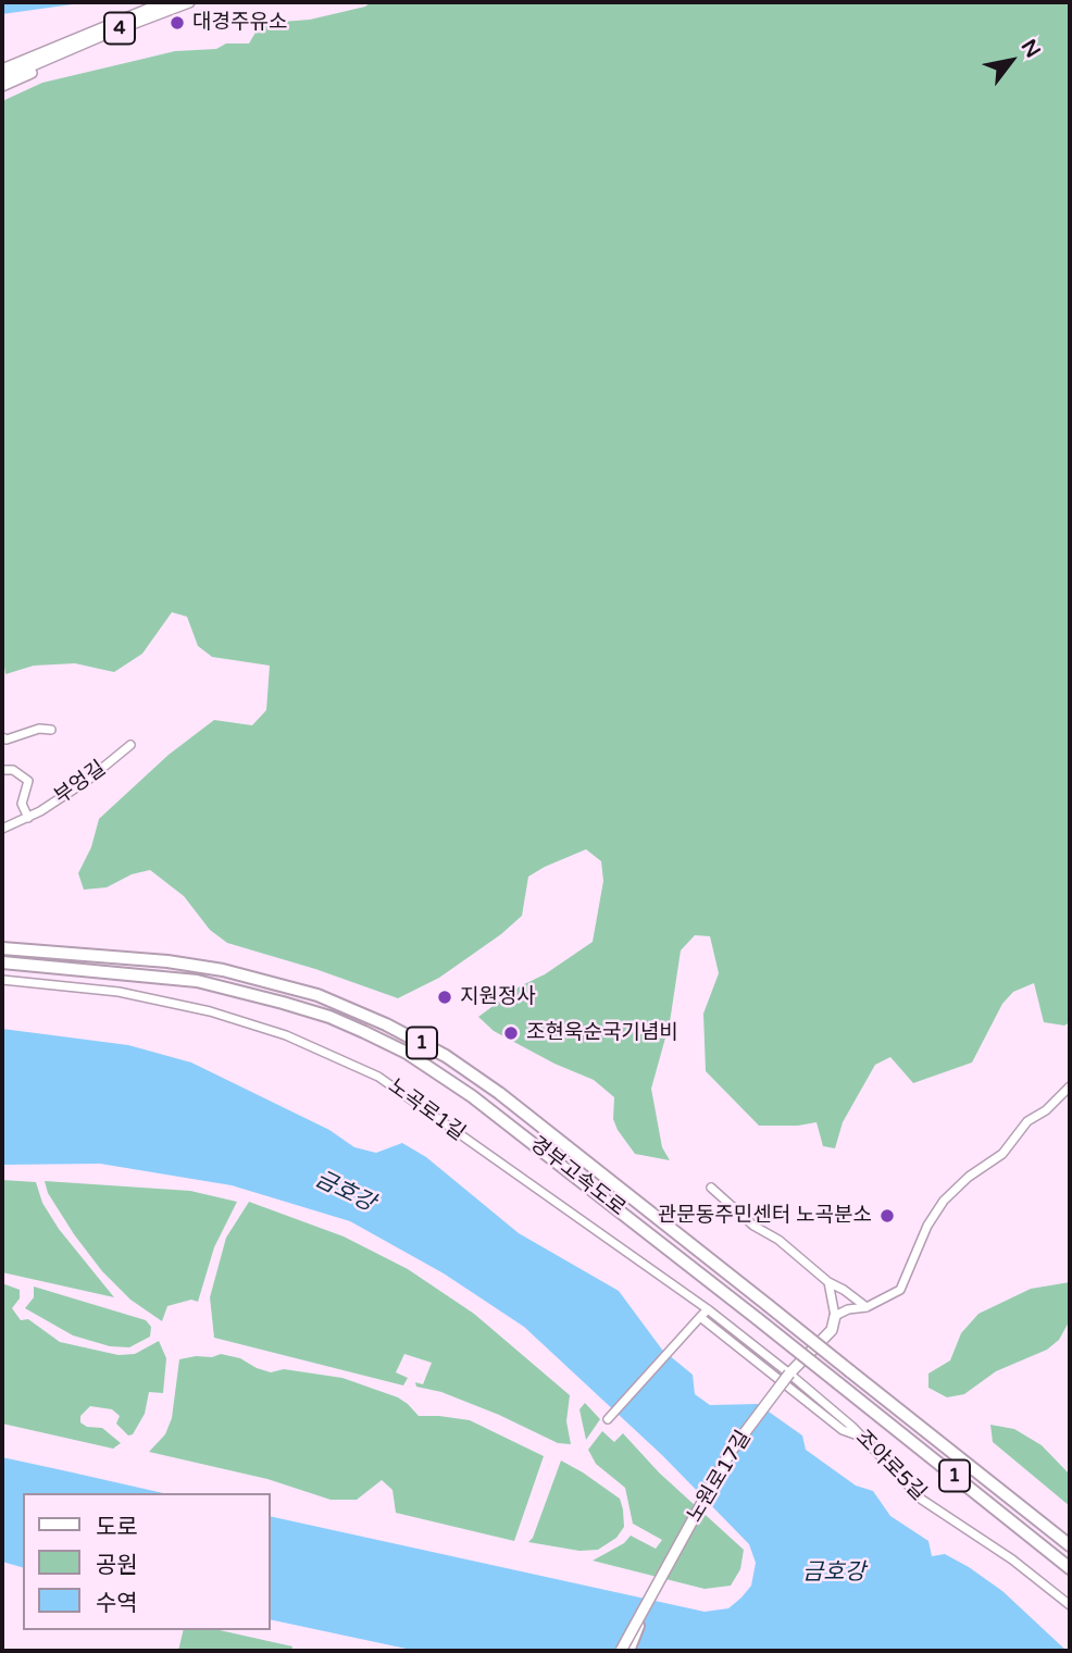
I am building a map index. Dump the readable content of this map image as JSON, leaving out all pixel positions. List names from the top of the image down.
{
  "streets": {
    "highway": ["1", "경부고속도로"],
    "main road": ["4", "노원로17길"],
    "street": ["부엉길", "노곡로1길", "조야로5길"]
  },
  "crossings": [
    ["노곡로1길", "조야로5길"],
    ["노곡로1길", "노원로17길"],
    ["조야로5길", "노원로17길"]
  ],
  "water": ["금호강"],
  "places": [
    "대경주유소",
    "지원정사",
    "조현욱순국기념비",
    "관문동주민센터 노곡분소"
  ],
  "legend": ["도로", "공원", "수역"],
  "north": "top right"
}
